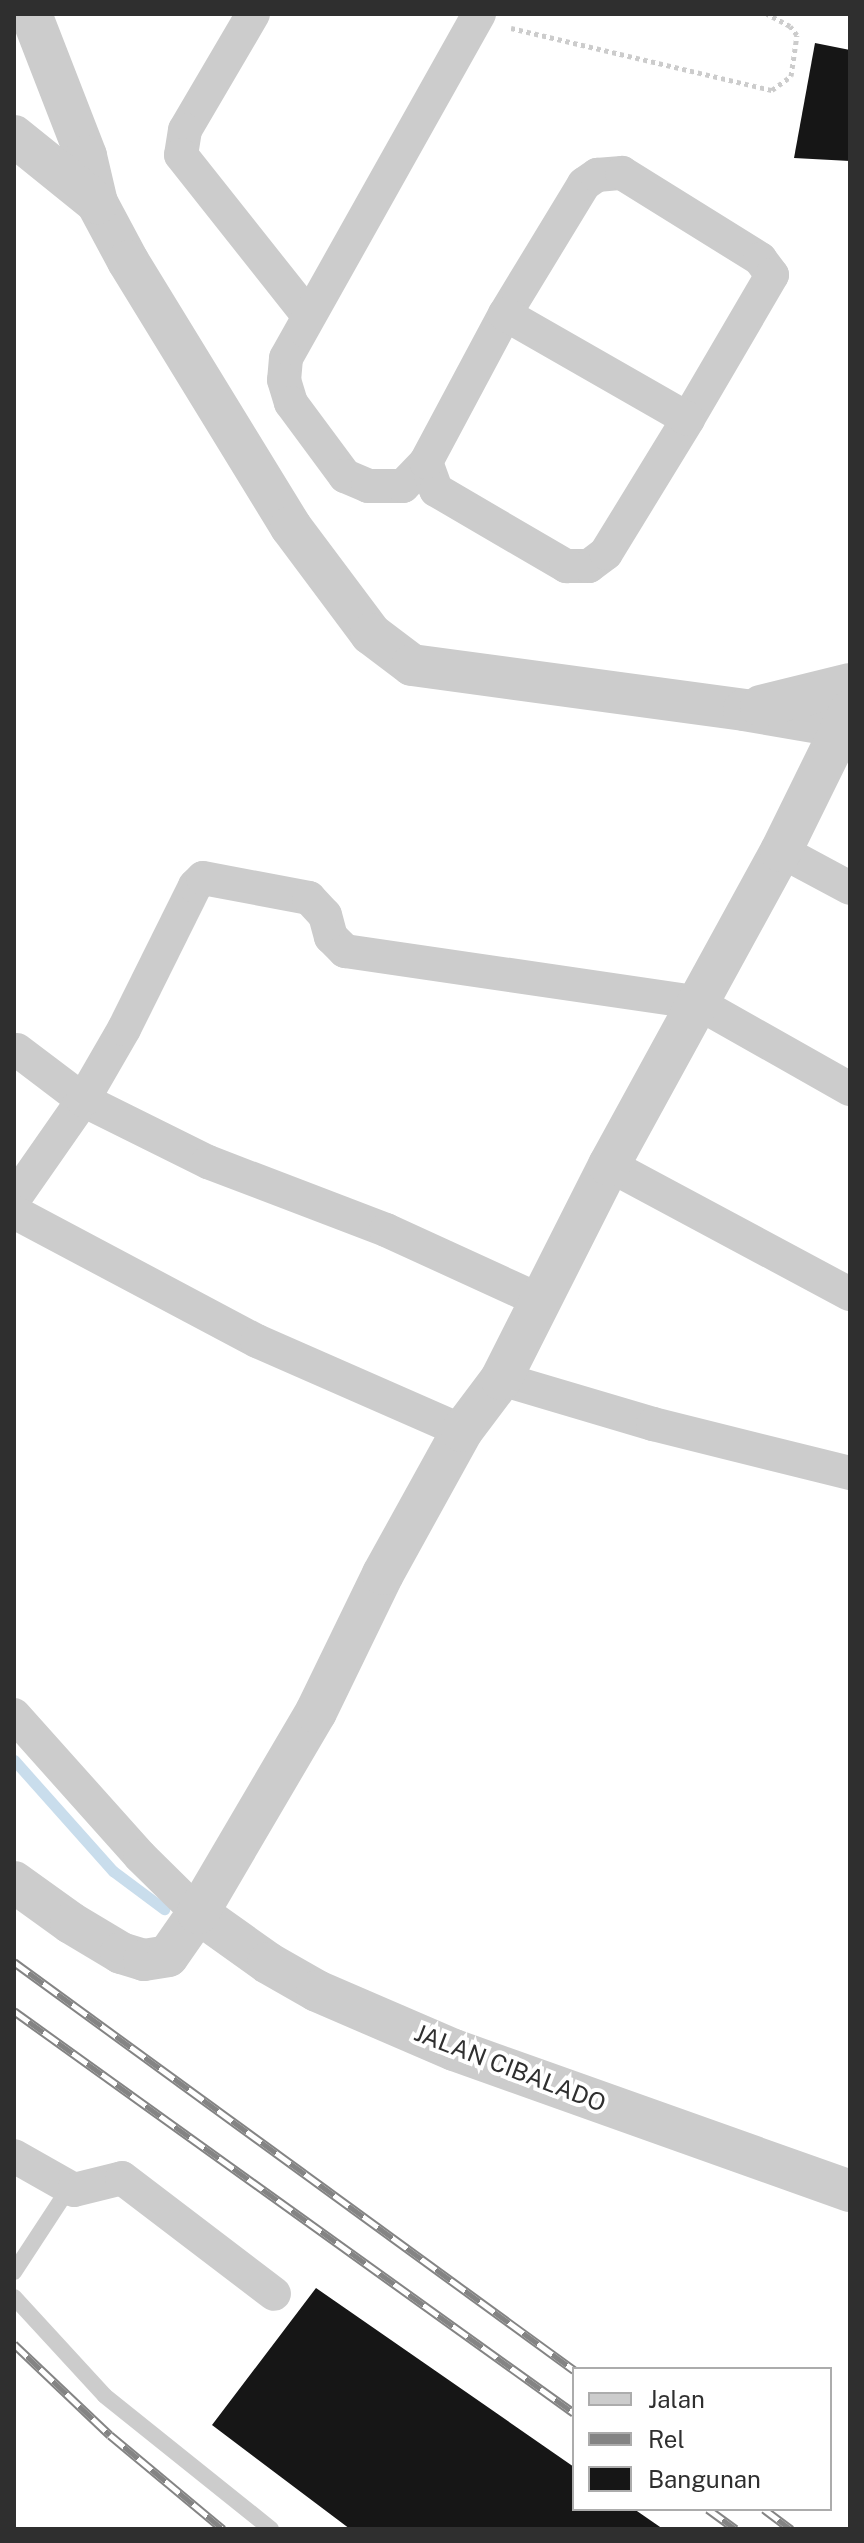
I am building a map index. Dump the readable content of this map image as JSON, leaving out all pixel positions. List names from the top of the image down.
{
  "streets": {
    "street": ["JALAN CIBALADO"]
  },
  "legend": ["Jalan", "Rel", "Bangunan"]
}
